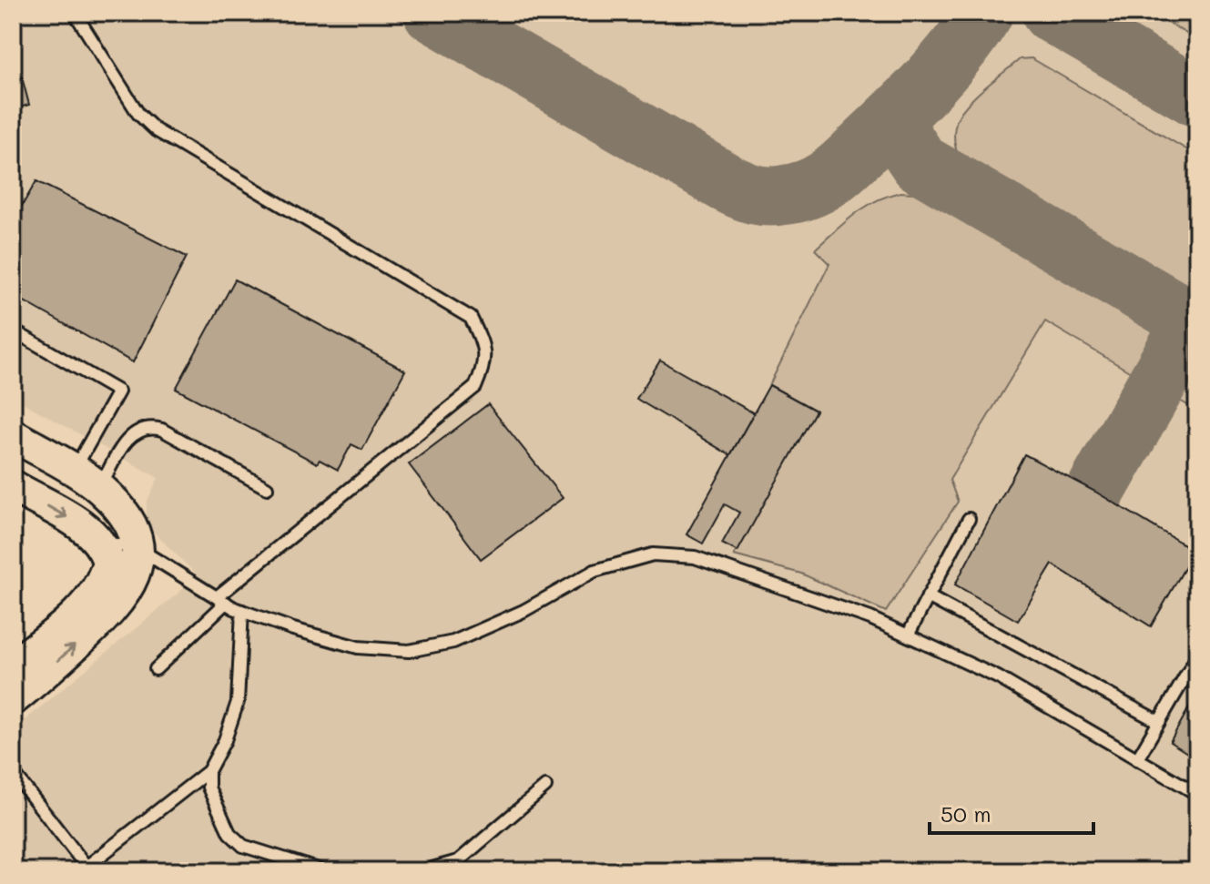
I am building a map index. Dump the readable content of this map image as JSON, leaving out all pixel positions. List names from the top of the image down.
{
  "scale_bar": "50 m"
}
